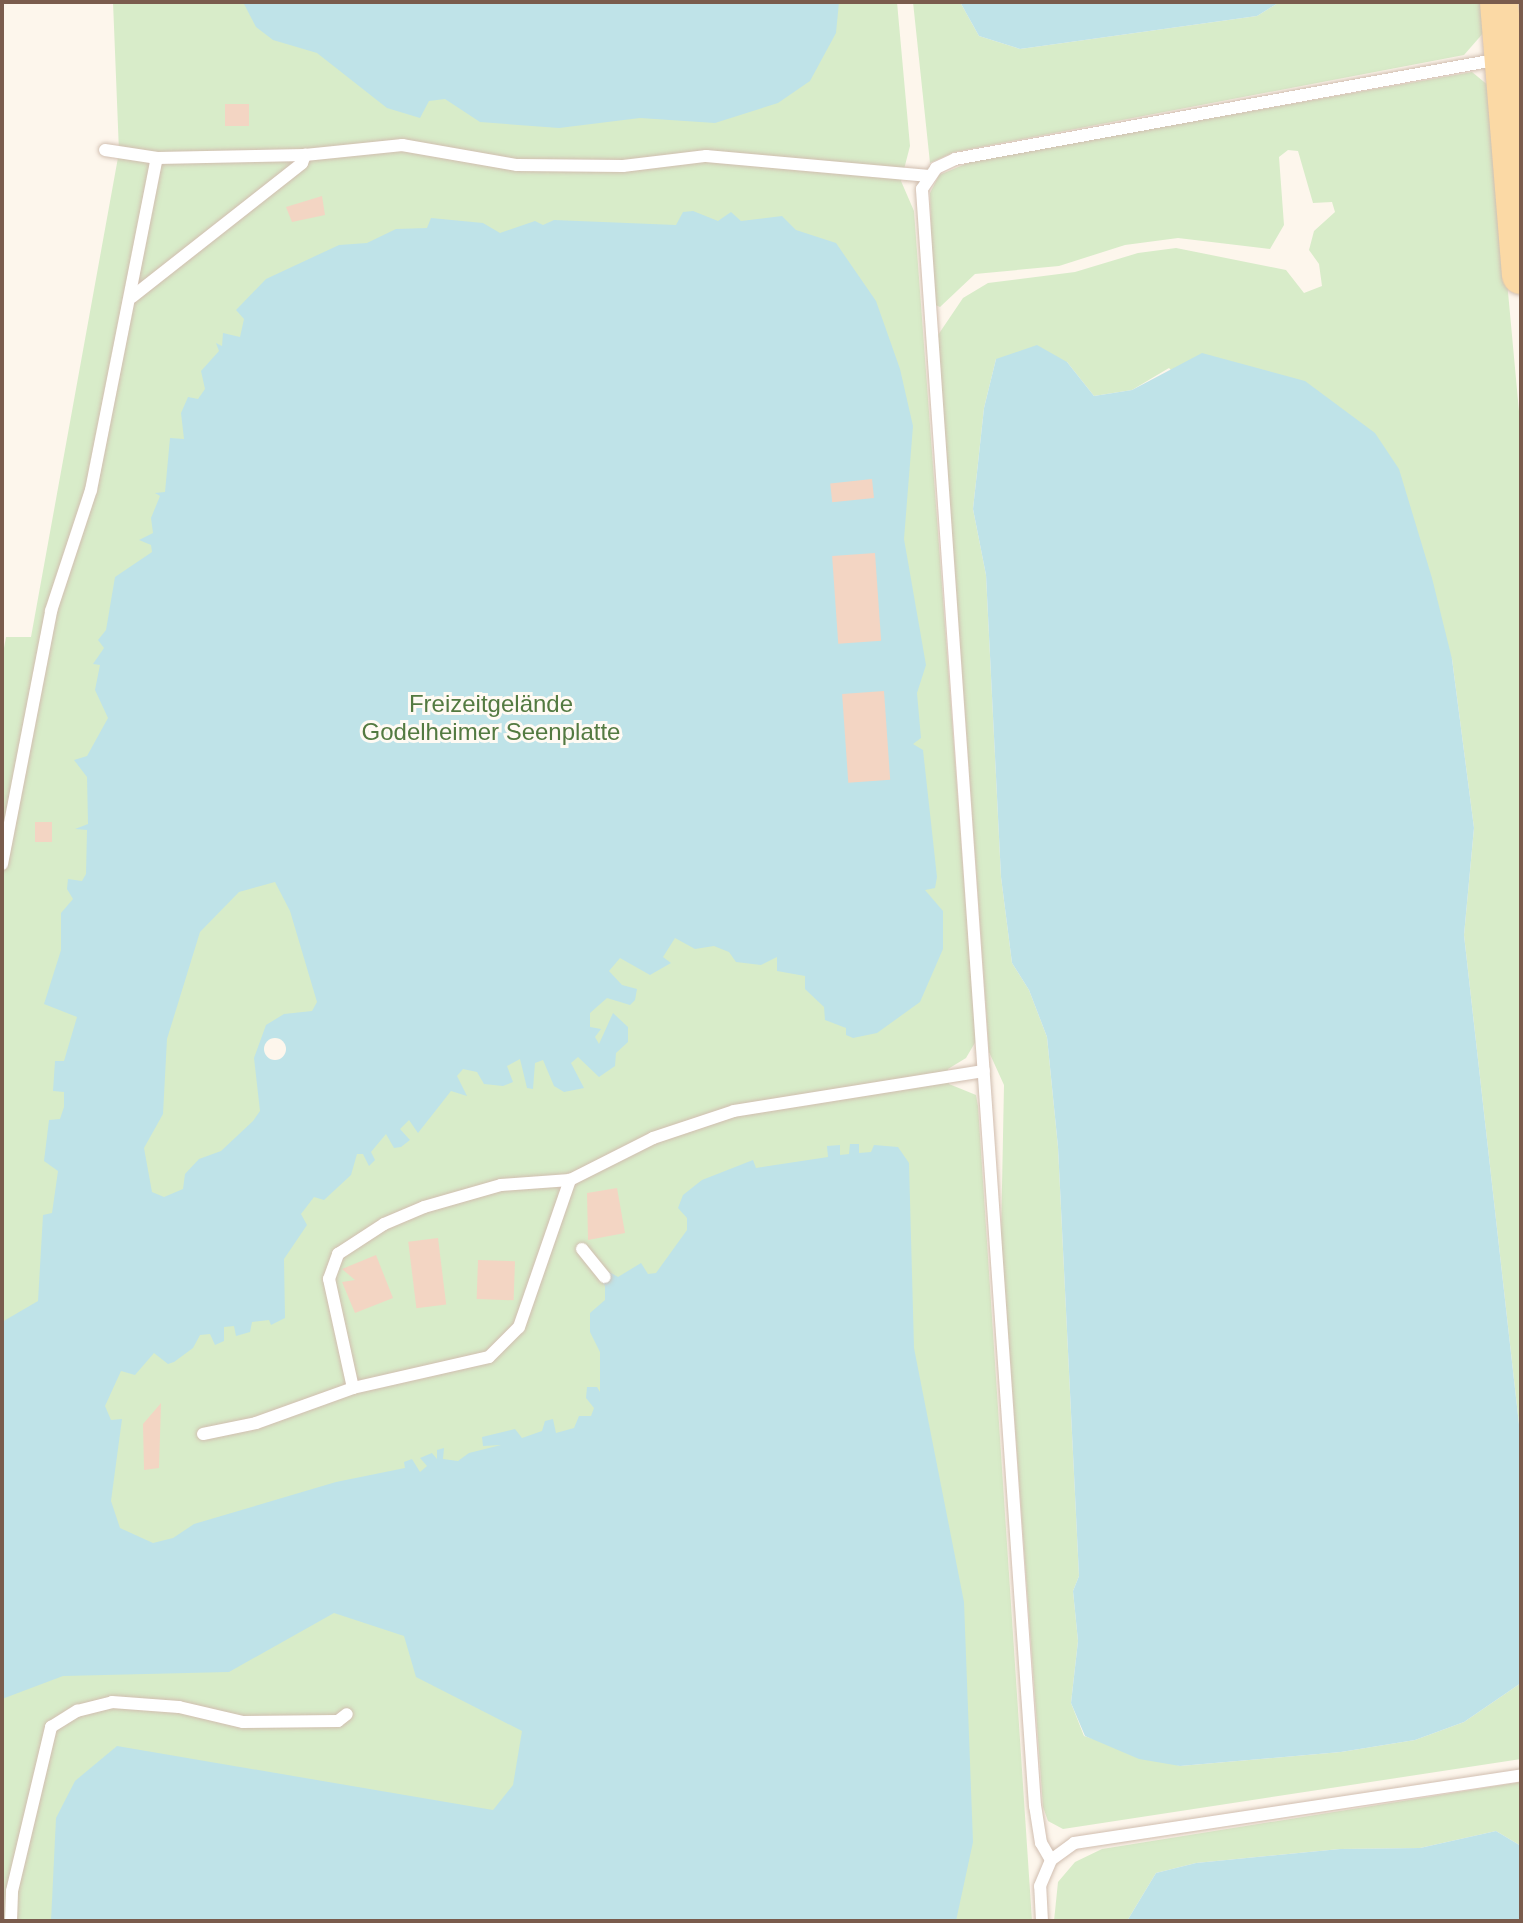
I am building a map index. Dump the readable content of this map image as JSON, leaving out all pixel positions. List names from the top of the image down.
{
  "parks": ["Freizeitgelände Godelheimer Seenplatte"]
}
